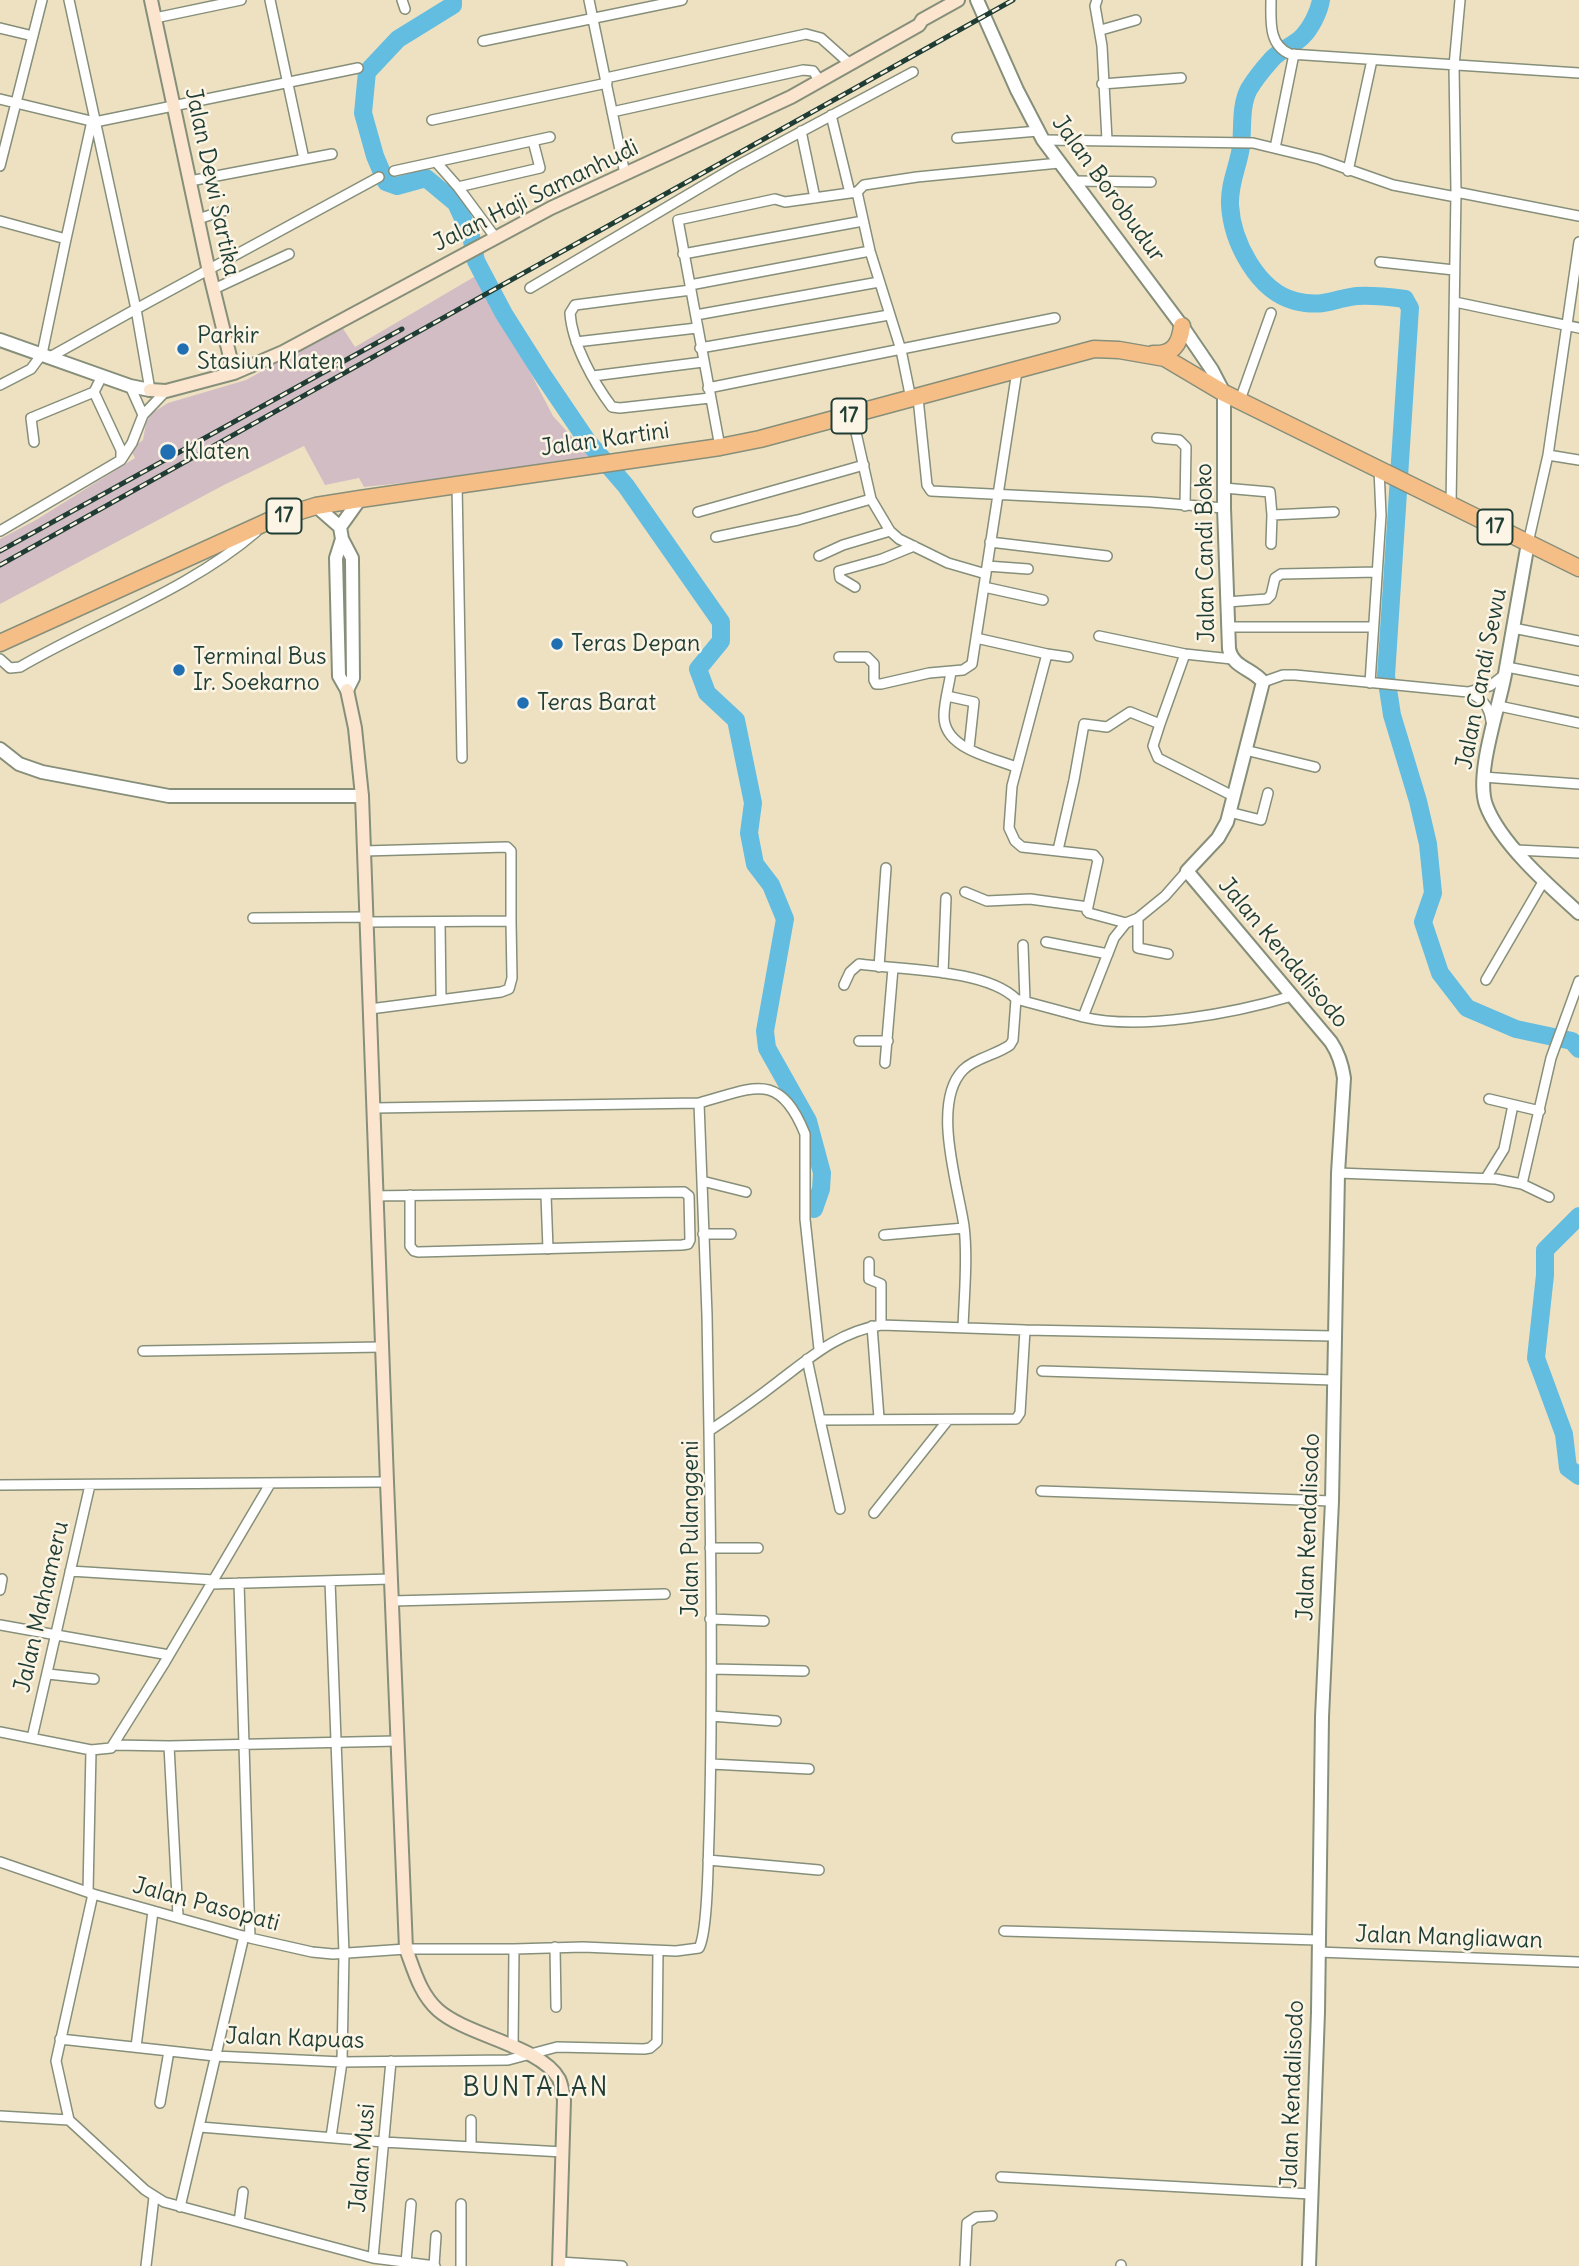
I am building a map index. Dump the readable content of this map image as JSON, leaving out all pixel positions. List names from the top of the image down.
{
  "streets": {
    "highway": ["17", "Jalan Kartini"],
    "main road": ["Jalan Dewi Sartika", "Jalan Haji Samanhudi"],
    "street": [
      "Jalan Borobudur",
      "Jalan Candi Boko",
      "Jalan Candi Sewu",
      "Jalan Kendalisodo",
      "Jalan Pulanggeni",
      "Jalan Mahameru",
      "Jalan Pasopati",
      "Jalan Mangliawan",
      "Jalan Kapuas",
      "Jalan Musi"
    ]
  },
  "crossings": [
    ["Jalan Dewi Sartika", "Jalan Haji Samanhudi"],
    ["Jalan Borobudur", "17"],
    ["Jalan Borobudur", "Jalan Kartini"],
    ["Jalan Borobudur", "Jalan Candi Boko"],
    ["17", "Jalan Kartini"],
    ["17", "Jalan Candi Boko"],
    ["17", "Jalan Candi Sewu"],
    ["Jalan Kartini", "Jalan Candi Boko"],
    ["Jalan Kendalisodo", "Jalan Pulanggeni"],
    ["Jalan Kendalisodo", "Jalan Mangliawan"],
    ["Jalan Pulanggeni", "Jalan Pasopati"],
    ["Jalan Pulanggeni", "Jalan Kapuas"],
    ["Jalan Kapuas", "Jalan Musi"]
  ],
  "districts": ["BUNTALAN"],
  "places": [
    "Parkir Stasiun Klaten",
    "Klaten",
    "Teras Depan",
    "Terminal Bus Ir. Soekarno",
    "Teras Barat"
  ]
}
